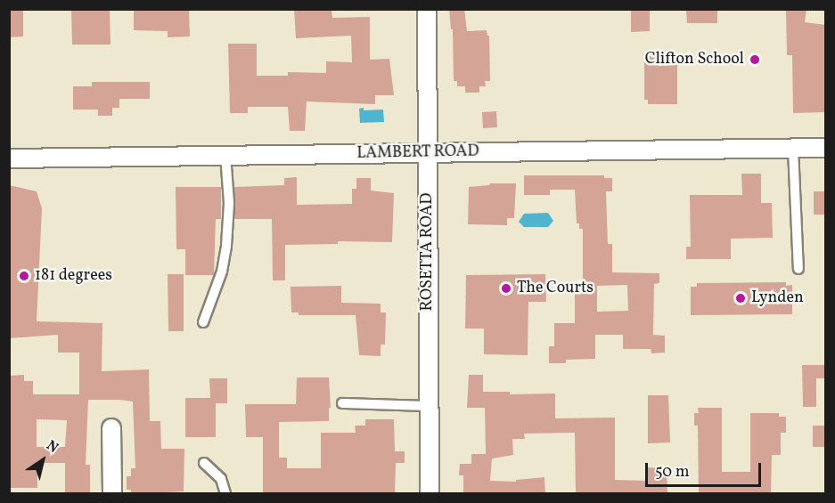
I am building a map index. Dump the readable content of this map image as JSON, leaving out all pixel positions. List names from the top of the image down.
{
  "streets": {
    "street": ["LAMBERT ROAD", "ROSETTA ROAD"]
  },
  "crossings": [
    ["LAMBERT ROAD", "ROSETTA ROAD"]
  ],
  "places": [
    "Clifton School",
    "181 degrees",
    "The Courts",
    "Lynden"
  ],
  "scale_bar": "50 m",
  "north": "top right"
}
